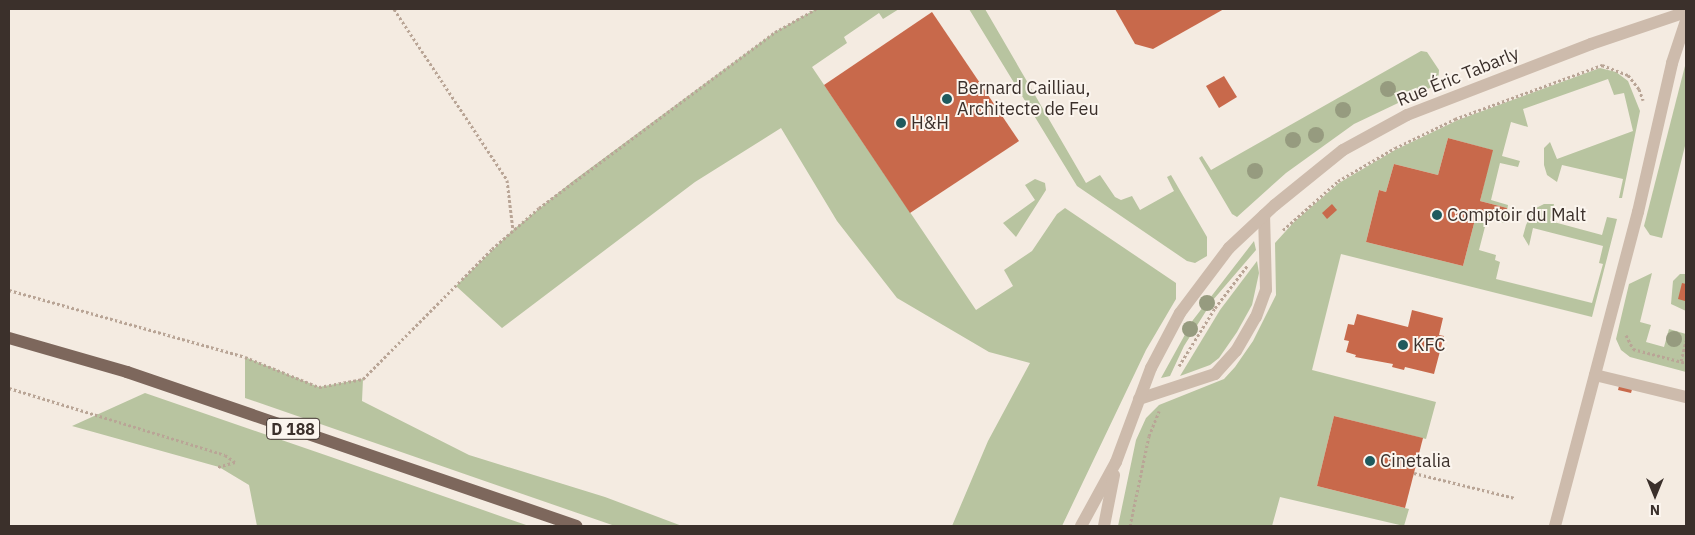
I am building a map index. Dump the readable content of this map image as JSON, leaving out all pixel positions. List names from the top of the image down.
{
  "streets": {
    "main road": ["D 188"],
    "street": ["Rue Éric Tabarly"]
  },
  "places": [
    "Bernard Cailliau, Architecte de Feu",
    "H&H",
    "Comptoir du Malt",
    "KFC",
    "Cinetalia"
  ],
  "north": "bottom"
}
